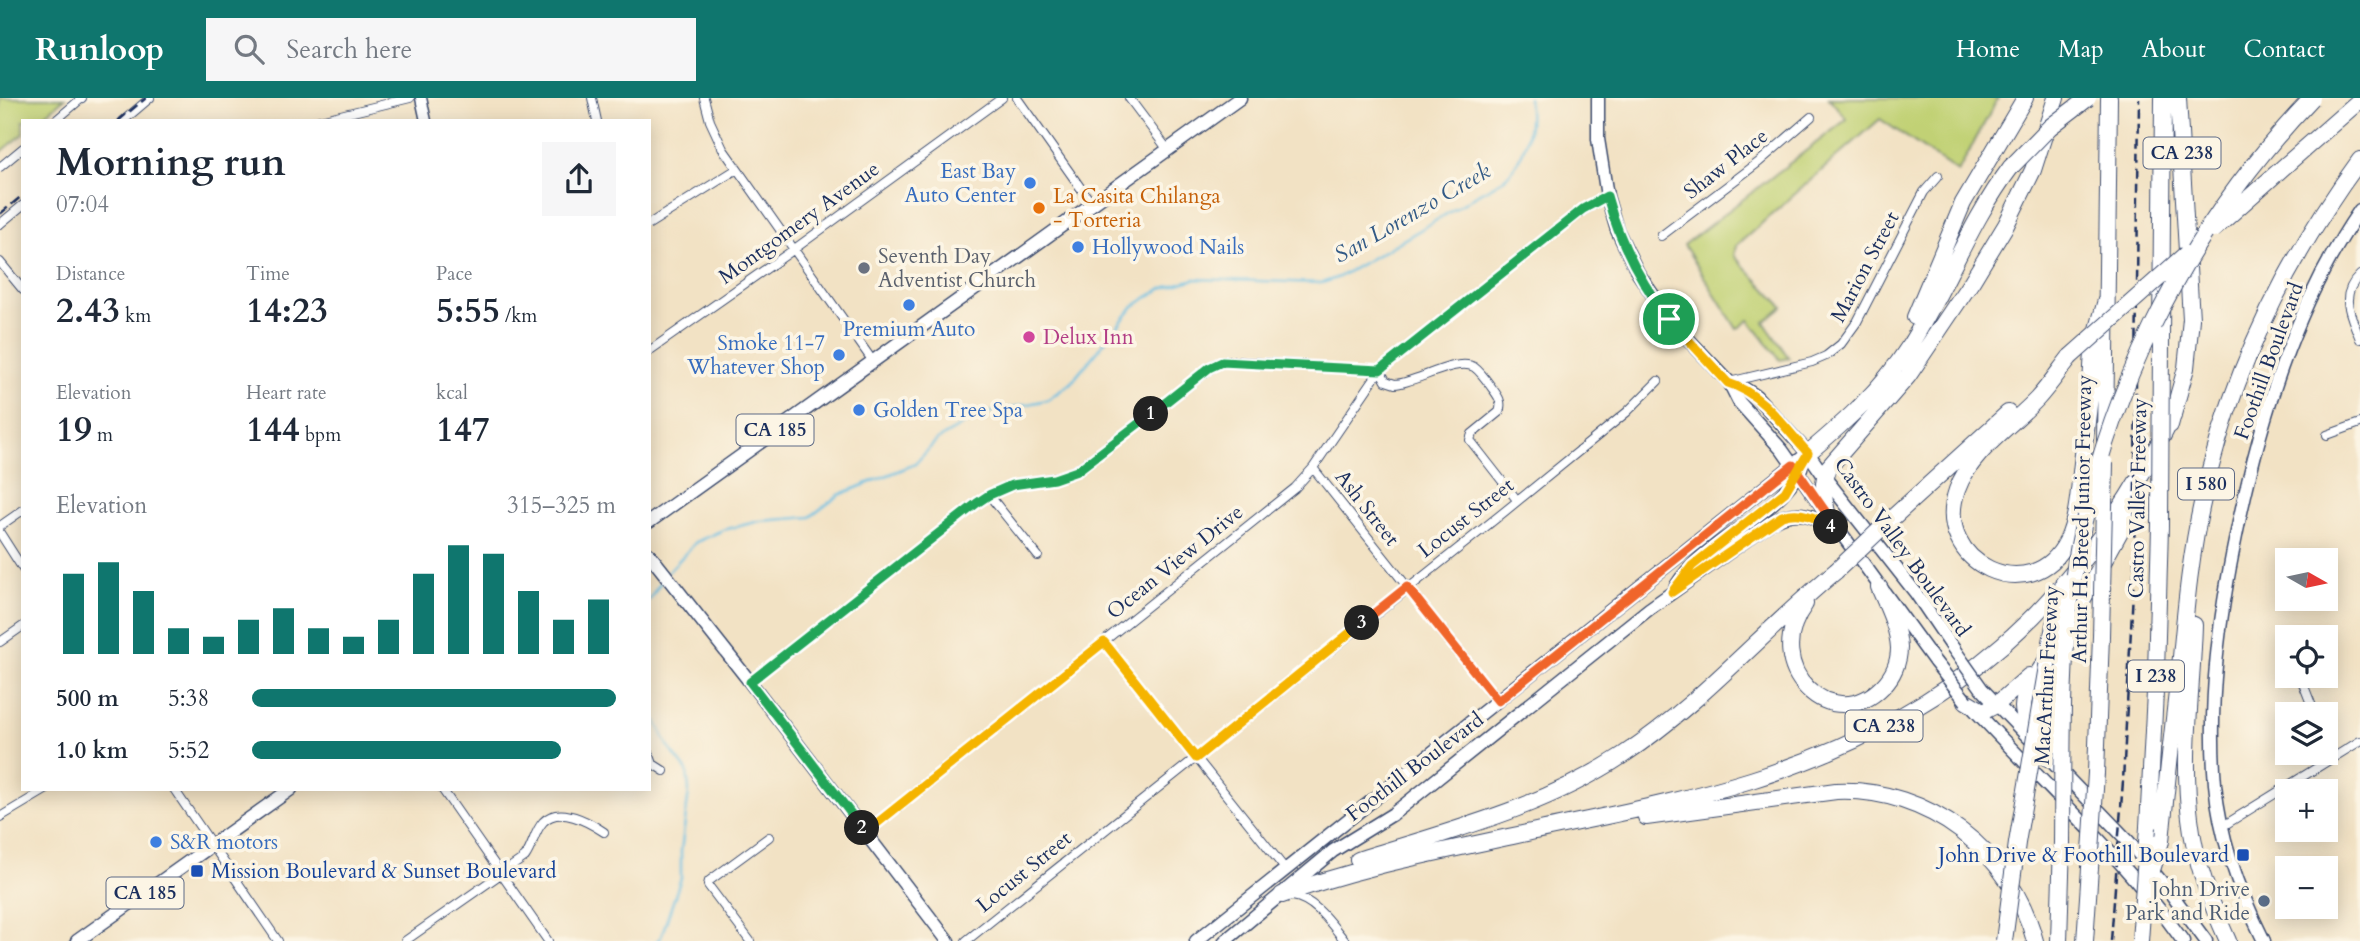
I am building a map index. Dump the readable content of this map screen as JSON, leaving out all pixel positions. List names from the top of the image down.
{
  "streets": {
    "highway": [
      "CA 238",
      "I 580",
      "Castro Valley Freeway",
      "Arthur H. Breed Junior Freeway",
      "MacArthur Freeway",
      "I 238"
    ],
    "main road": ["Foothill Boulevard", "CA 185", "Castro Valley Boulevard"],
    "street": [
      "Shaw Place",
      "Montgomery Avenue",
      "Marion Street",
      "Ash Street",
      "Locust Street",
      "Ocean View Drive"
    ]
  },
  "crossings": [
    ["CA 238", "Foothill Boulevard"],
    ["Marion Street", "Castro Valley Boulevard"],
    ["Foothill Boulevard", "Ash Street"],
    ["Foothill Boulevard", "Castro Valley Boulevard"],
    ["I 580", "Castro Valley Freeway"],
    ["Ash Street", "Locust Street"],
    ["Ash Street", "Ocean View Drive"]
  ],
  "water": ["San Lorenzo Creek"],
  "places": {
    "other": [
      "East Bay Auto Center",
      "La Casita Chilanga - Torteria",
      "Hollywood Nails",
      "Seventh Day Adventist Church",
      "Premium Auto",
      "Delux Inn",
      "Smoke 11-7 Whatever Shop",
      "Golden Tree Spa",
      "S&R motors",
      "John Drive Park and Ride"
    ],
    "transit": ["John Drive & Foothill Boulevard", "Mission Boulevard & Sunset Boulevard"]
  },
  "north": "right",
  "page": {
    "header": "Runloop",
    "search": "Search here",
    "nav": [
      "Home",
      "Map",
      "About",
      "Contact"
    ],
    "heading": ["Morning run", "07:04"],
    "stats": [
      ["Distance", "2.43 km"],
      ["Time", "14:23"],
      ["Pace", "5:55 /km"],
      ["Elevation", "19 m"],
      ["Heart rate", "144 bpm"],
      ["kcal", "147"]
    ],
    "pins": [
      "1",
      "4",
      "3",
      "2"
    ],
    "chart": ["Elevation", "315–325 m"],
    "map_buttons": ["+", "−"],
    "list": [
      {
        "name": "500 m",
        "note": "5:38"
      },
      {
        "name": "1.0 km",
        "note": "5:52"
      }
    ]
  }
}
